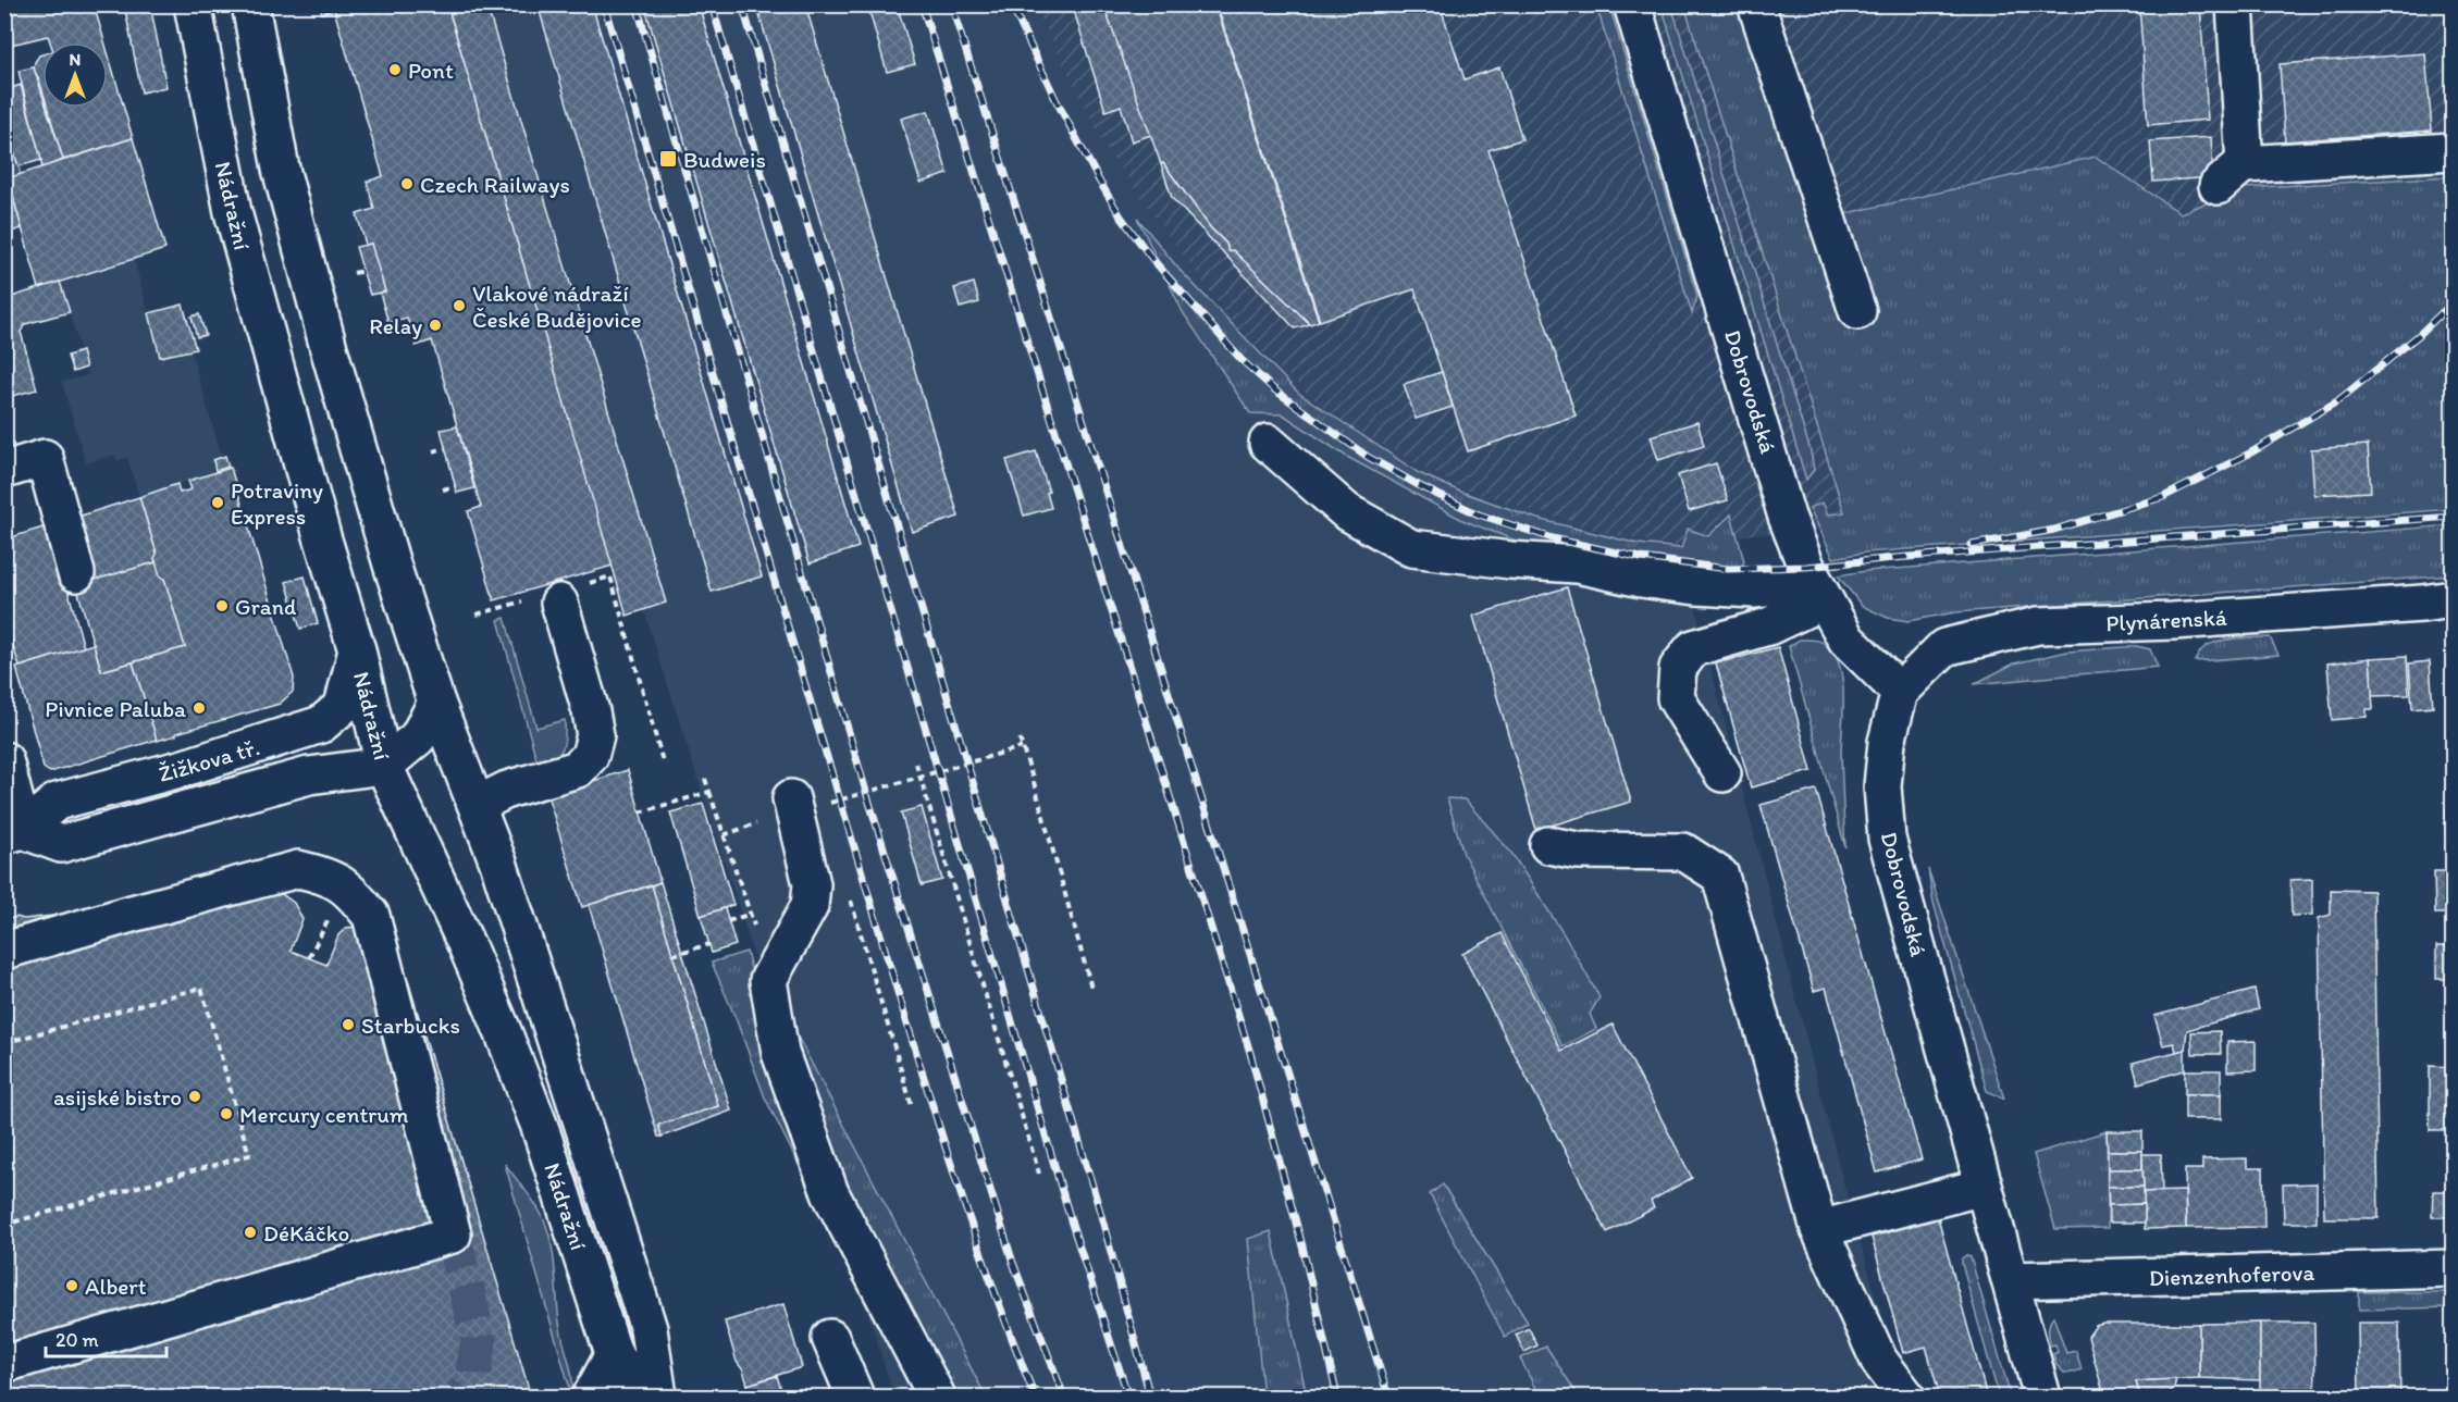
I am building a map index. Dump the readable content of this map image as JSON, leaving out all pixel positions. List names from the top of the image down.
{
  "streets": {
    "main road": [
      "Nádražní",
      "Dobrovodská",
      "Plynárenská",
      "Žižkova tř.",
      "Dienzenhoferova"
    ]
  },
  "crossings": [
    ["Nádražní", "Žižkova tř."],
    ["Dobrovodská", "Plynárenská"],
    ["Dobrovodská", "Dienzenhoferova"]
  ],
  "places": {
    "other": [
      "Pont",
      "Czech Railways",
      "Vlakové nádraží České Budějovice",
      "Relay",
      "Potraviny Express",
      "Grand",
      "Pivnice Paluba",
      "Starbucks",
      "asijské bistro",
      "Mercury centrum",
      "DéKáčko",
      "Albert"
    ],
    "transit": ["Budweis"]
  },
  "scale_bar": "20 m",
  "north": "top"
}
